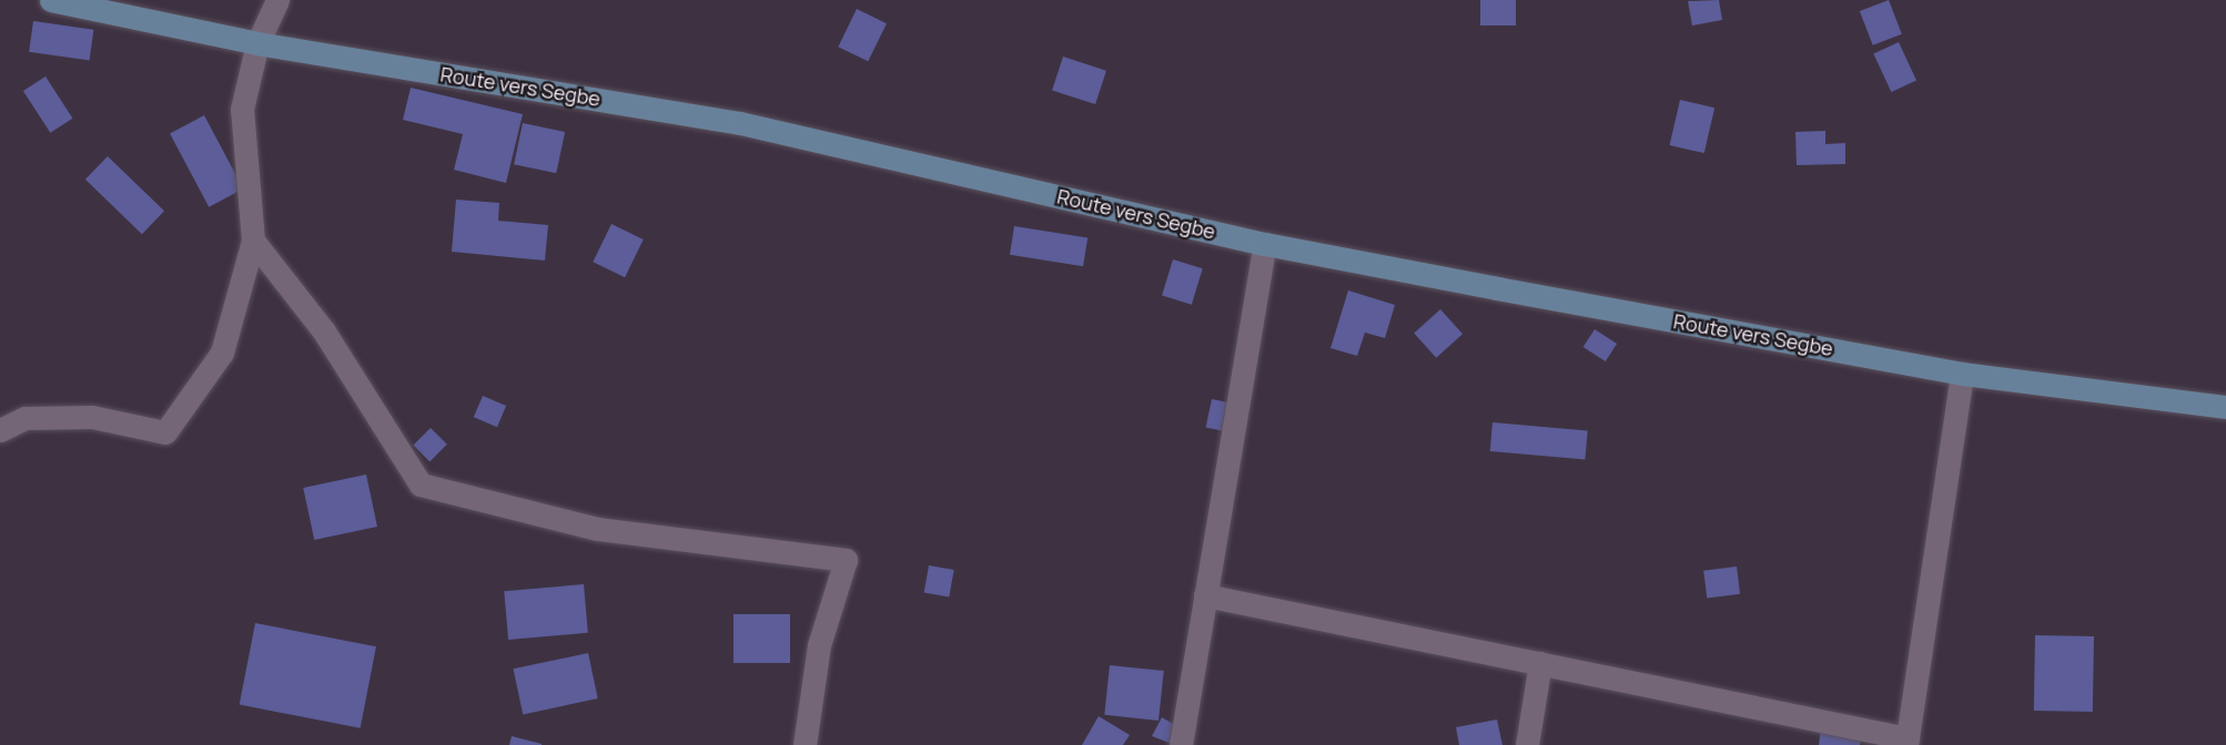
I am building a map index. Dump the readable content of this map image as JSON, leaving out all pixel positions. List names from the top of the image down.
{
  "streets": {
    "main road": ["Route vers Segbe"]
  }
}
